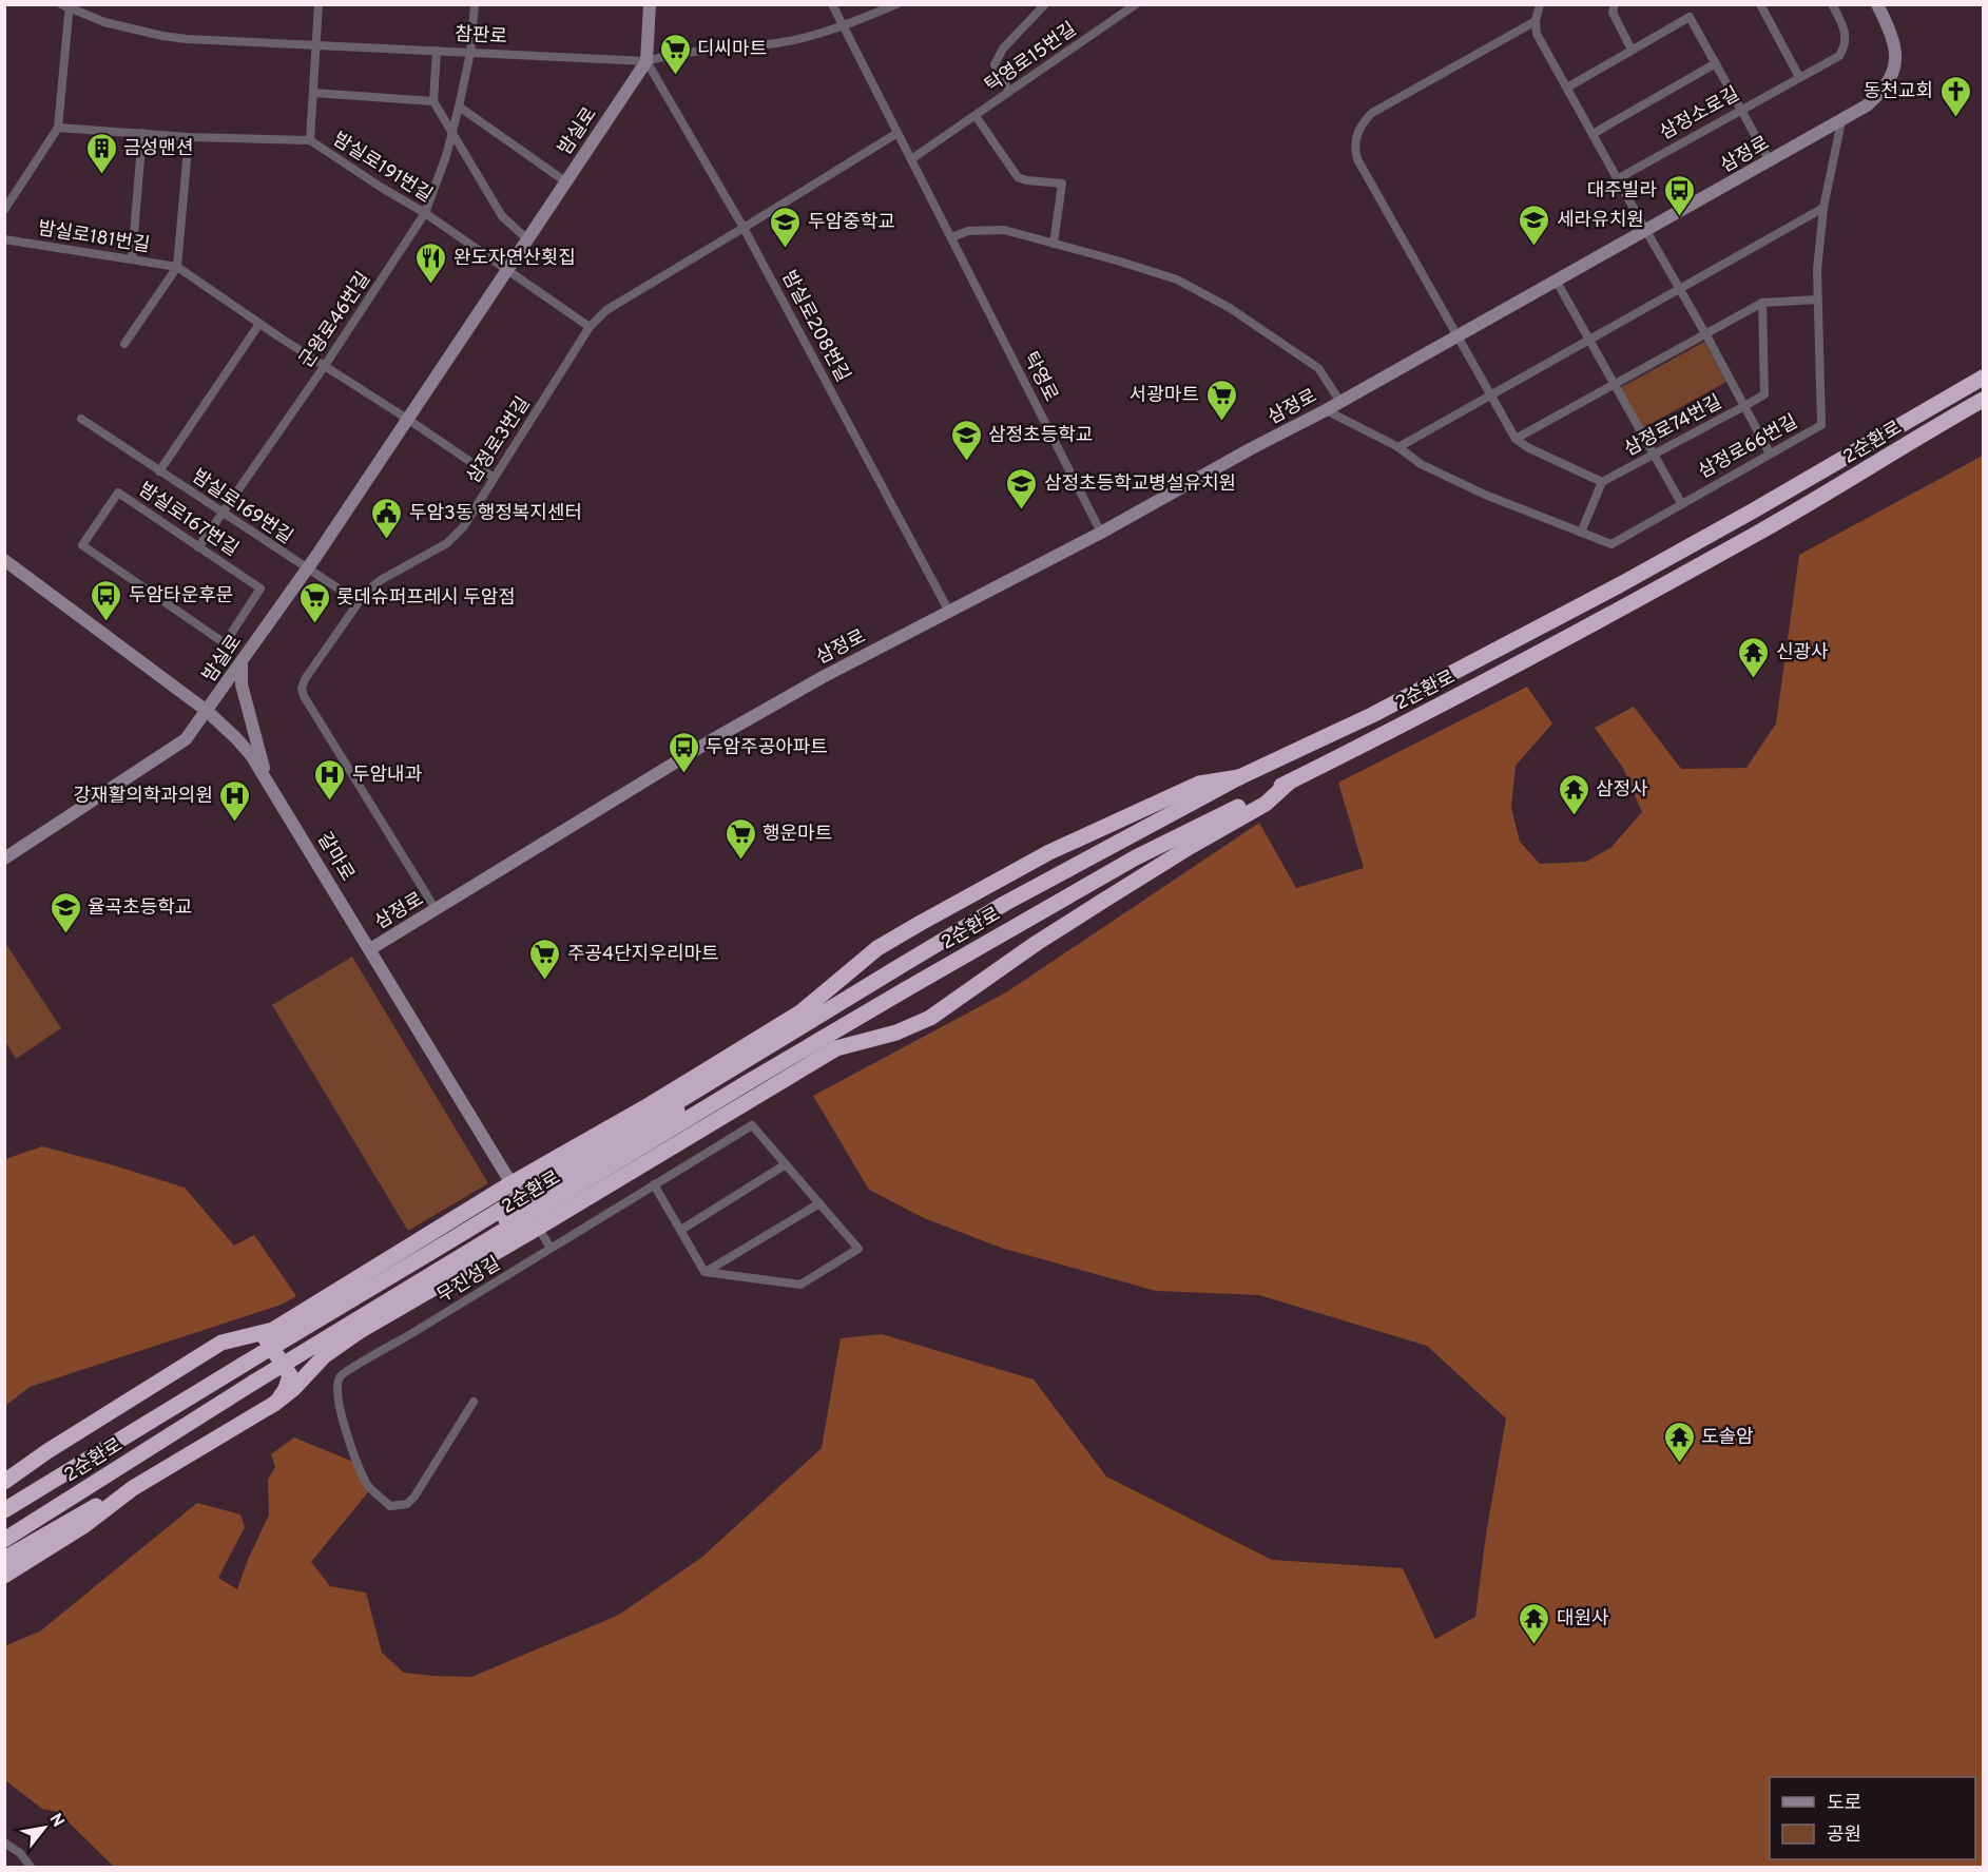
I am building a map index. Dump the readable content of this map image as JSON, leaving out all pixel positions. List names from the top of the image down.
{
  "streets": {
    "highway": ["2순환로"],
    "street": [
      "참판로",
      "탁영로15번길",
      "삼정소로길",
      "밤실로",
      "삼정로",
      "밤실로191번길",
      "밤실로181번길",
      "군왕로46번길",
      "밤실로208번길",
      "탁영로",
      "삼정로74번길",
      "삼정로3번길",
      "삼정로66번길",
      "밤실로169번길",
      "밤실로167번길",
      "갈마로",
      "무진성길"
    ]
  },
  "crossings": [
    ["참판로", "밤실로"],
    ["참판로", "군왕로46번길"],
    ["참판로", "밤실로208번길"],
    ["참판로", "탁영로"],
    ["탁영로15번길", "삼정로"],
    ["탁영로15번길", "탁영로"],
    ["밤실로", "밤실로191번길"],
    ["밤실로", "밤실로181번길"],
    ["밤실로", "밤실로208번길"],
    ["밤실로", "밤실로169번길"],
    ["밤실로", "밤실로167번길"],
    ["밤실로", "갈마로"],
    ["삼정로", "밤실로208번길"],
    ["삼정로", "탁영로"],
    ["삼정로", "삼정로3번길"],
    ["삼정로", "삼정로66번길"],
    ["삼정로", "갈마로"],
    ["밤실로191번길", "밤실로181번길"],
    ["밤실로191번길", "군왕로46번길"],
    ["밤실로181번길", "군왕로46번길"],
    ["군왕로46번길", "밤실로169번길"],
    ["군왕로46번길", "밤실로167번길"],
    ["밤실로208번길", "삼정로3번길"],
    ["탁영로", "삼정로3번길"],
    ["삼정로3번길", "밤실로169번길"],
    ["갈마로", "무진성길"]
  ],
  "places": {
    "supermarket": [
      "디씨마트",
      "서광마트",
      "롯데슈퍼프레시 두암점",
      "행운마트",
      "주공4단지우리마트"
    ],
    "church": ["동천교회"],
    "building": ["금성맨션"],
    "bus stop": ["대주빌라", "두암타운후문", "두암주공아파트"],
    "school or university": [
      "세라유치원",
      "두암중학교",
      "삼정초등학교",
      "삼정초등학교병설유치원",
      "율곡초등학교"
    ],
    "restaurant": ["완도자연산횟집"],
    "public building": ["두암3동 행정복지센터"],
    "temple": [
      "신광사",
      "삼정사",
      "도솔암",
      "대원사"
    ],
    "hospital": ["두암내과", "강재활의학과의원"]
  },
  "legend": ["도로", "공원"],
  "north": "top right"
}
